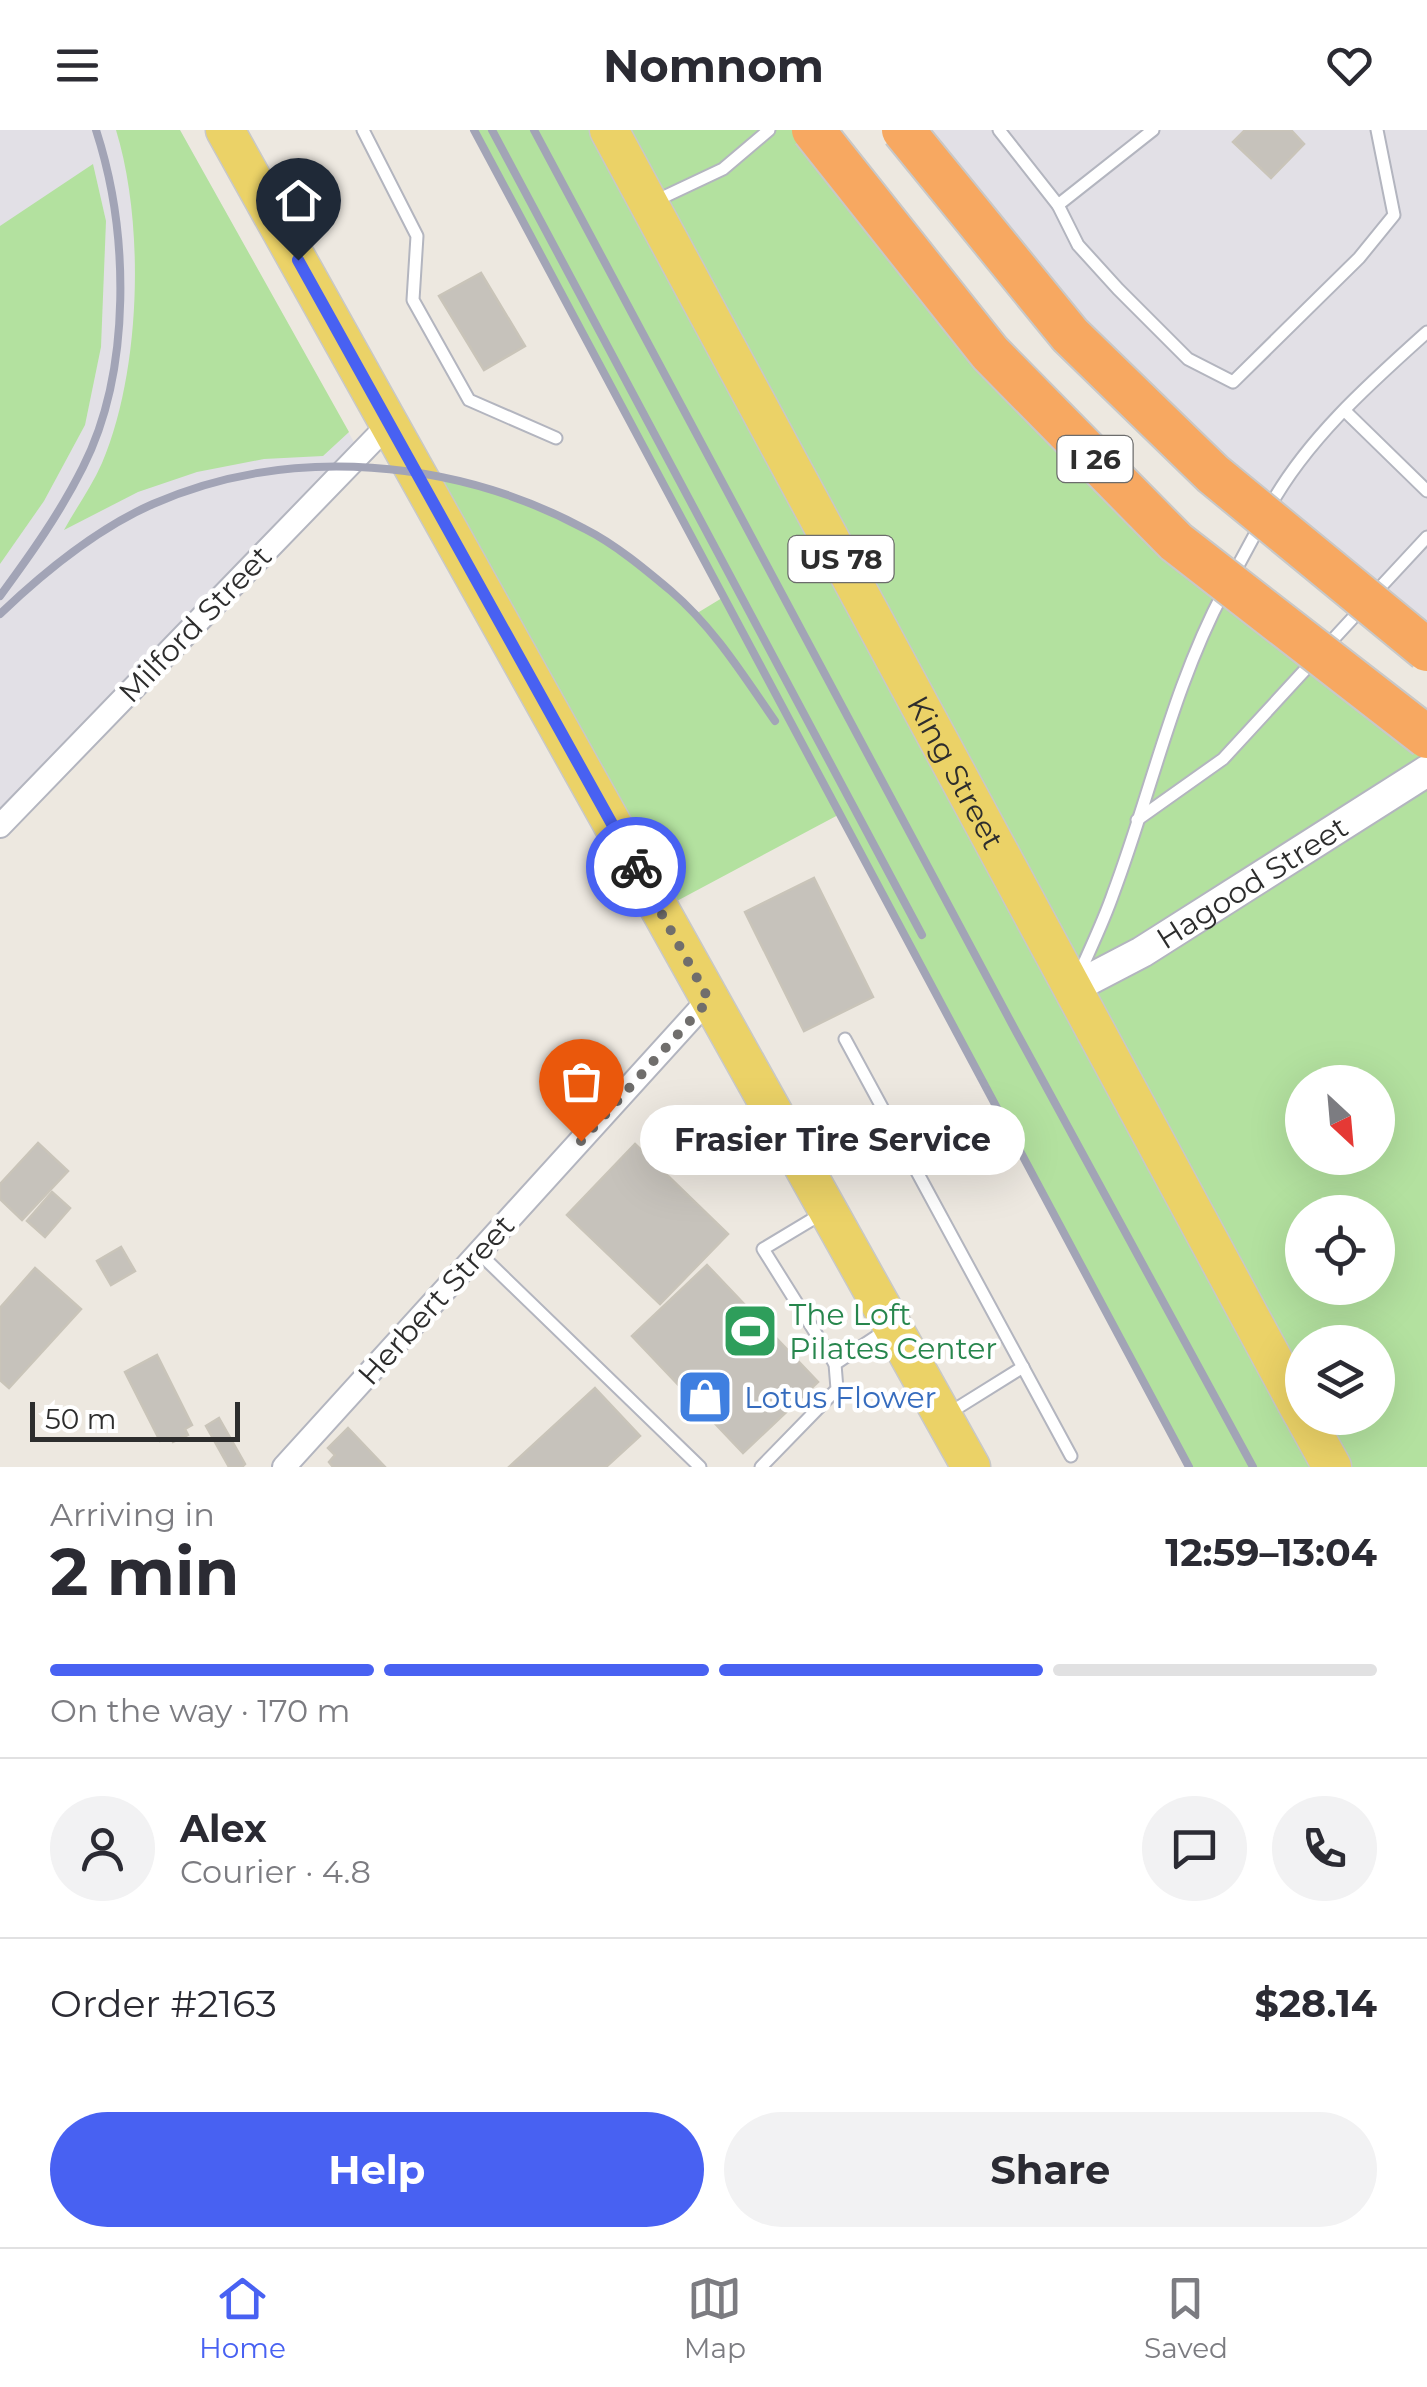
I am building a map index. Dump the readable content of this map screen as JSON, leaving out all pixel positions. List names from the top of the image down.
{
  "streets": {
    "highway": ["I 26"],
    "main road": ["US 78", "King Street"],
    "street": ["Milford Street", "Hagood Street", "Herbert Street"]
  },
  "crossings": [
    ["King Street", "Hagood Street"]
  ],
  "places": {
    "other": ["Frasier Tire Service"],
    "sports": ["The Loft Pilates Center"],
    "shop": ["Lotus Flower"]
  },
  "scale_bar": "50 m",
  "north": "bottom right",
  "page": {
    "header": "Nomnom",
    "bubble": "Frasier Tire Service",
    "scale": "50 m",
    "heading": ["2 min", "Arriving in", "12:59–13:04"],
    "panel": [
      "Alex",
      "Courier · 4.8",
      "Order #2163",
      "$28.14"
    ],
    "bar": "On the way · 170 m",
    "buttons": ["Help", "Share"],
    "tabs": ["Home", "Map", "Saved"]
  }
}
